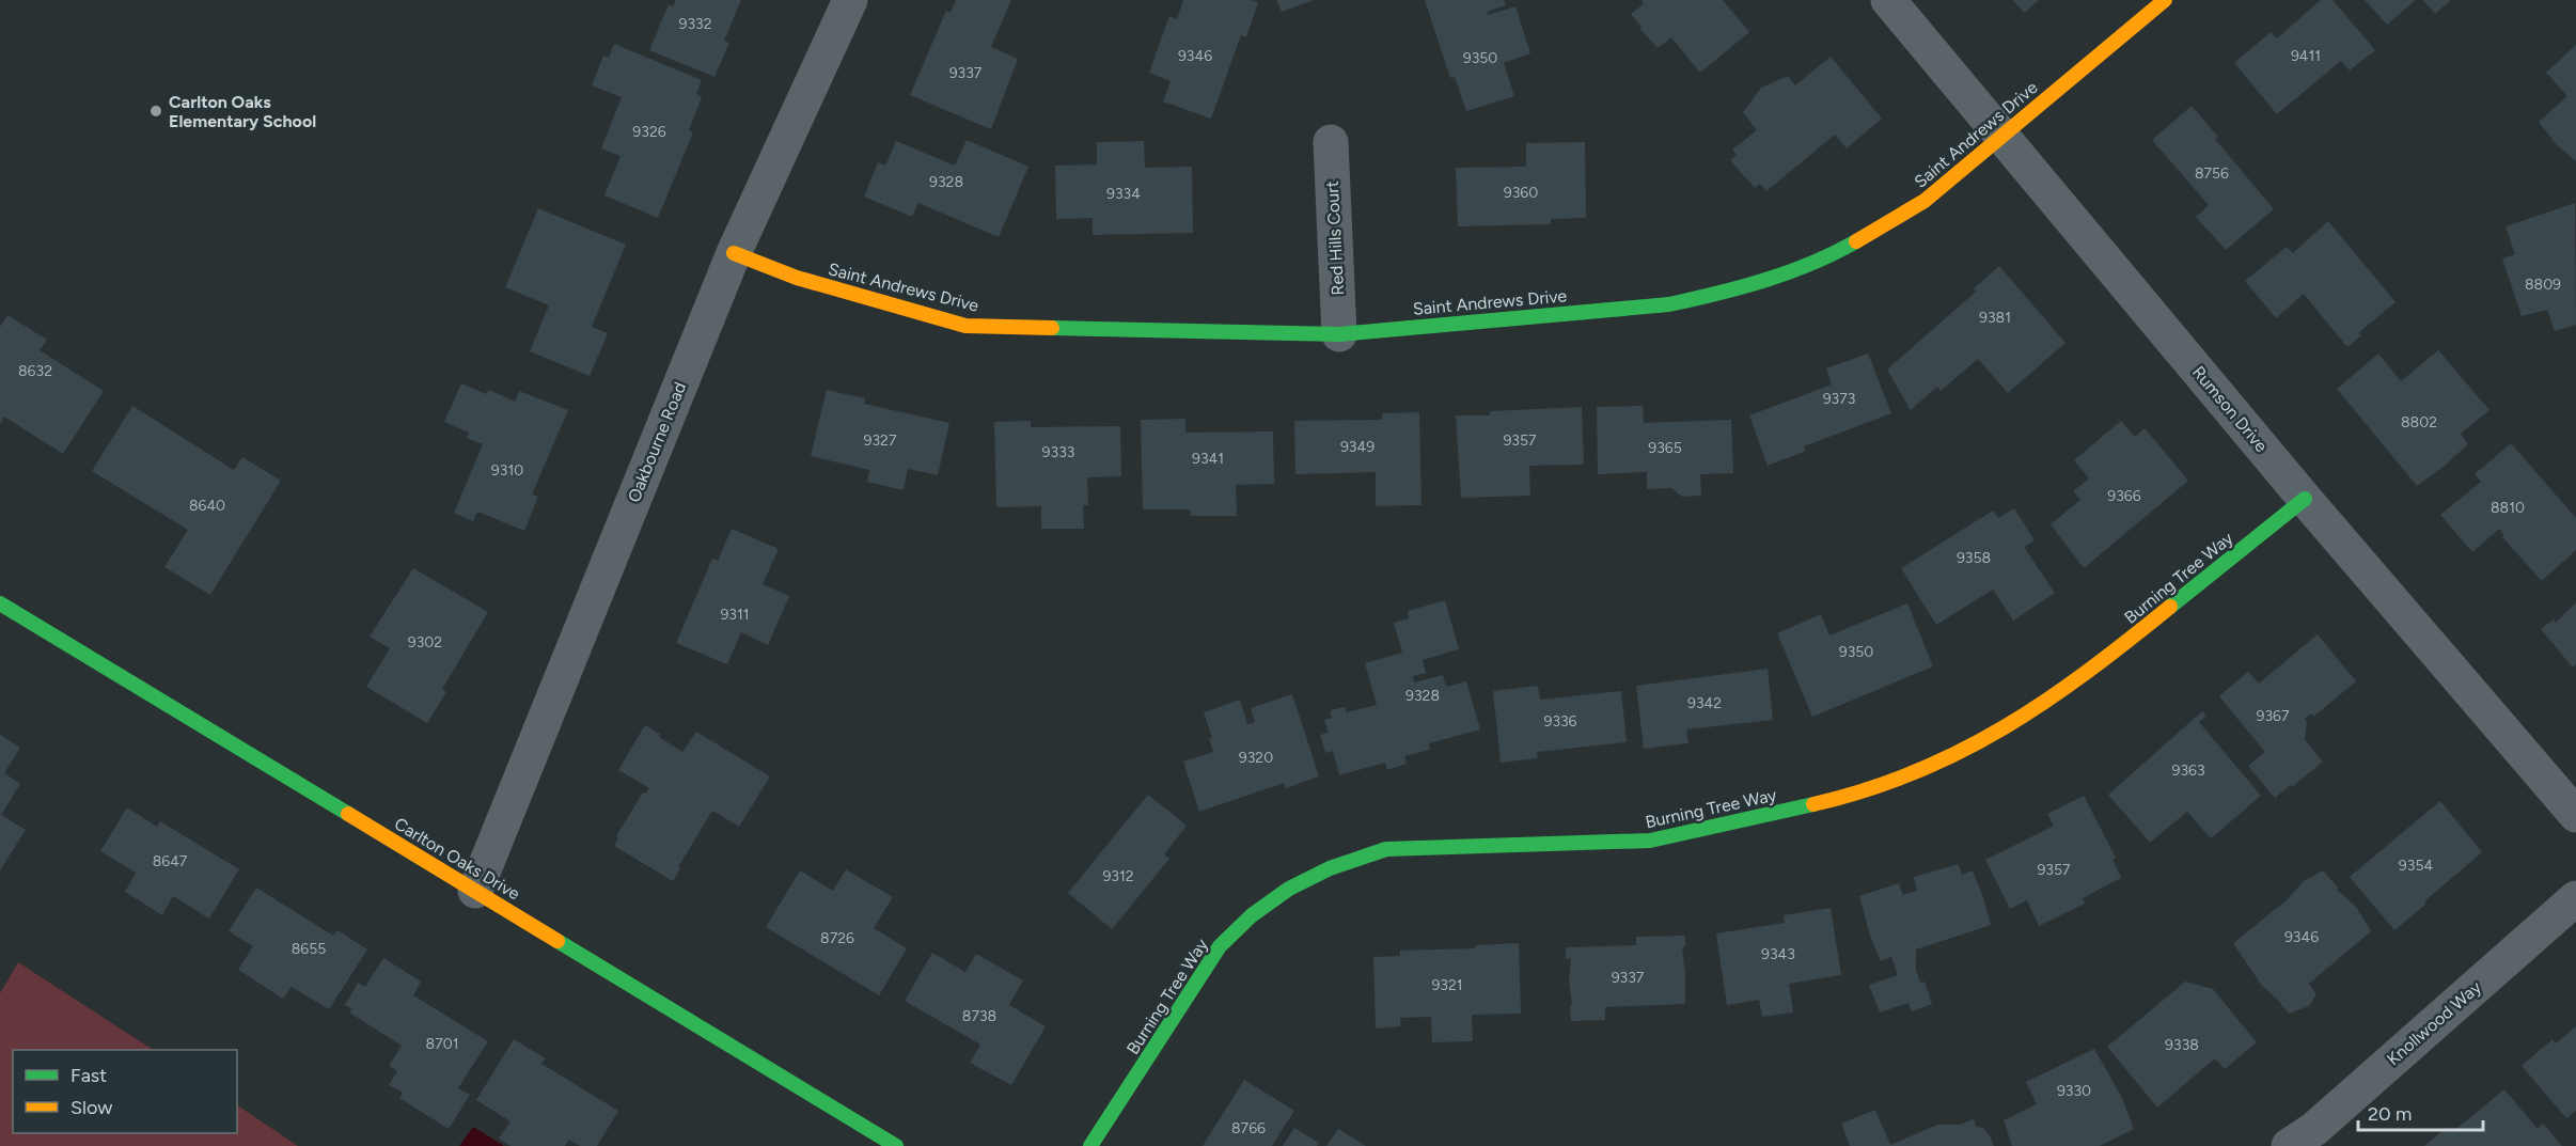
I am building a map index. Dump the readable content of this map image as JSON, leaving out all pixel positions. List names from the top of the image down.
{
  "streets": {
    "street": [
      "Saint Andrews Drive",
      "Red Hills Court",
      "Rumson Drive",
      "Oakbourne Road",
      "Burning Tree Way",
      "Carlton Oaks Drive",
      "Knollwood Way"
    ]
  },
  "crossings": [
    ["Saint Andrews Drive", "Red Hills Court"],
    ["Saint Andrews Drive", "Rumson Drive"],
    ["Saint Andrews Drive", "Oakbourne Road"],
    ["Rumson Drive", "Burning Tree Way"],
    ["Oakbourne Road", "Carlton Oaks Drive"]
  ],
  "places": ["Carlton Oaks Elementary School"],
  "house_numbers": [
    "9332",
    "9346",
    "9411",
    "9350",
    "9337",
    "9326",
    "8756",
    "9328",
    "9360",
    "9334",
    "8809",
    "9381",
    "8632",
    "9373",
    "8802",
    "9327",
    "9357",
    "9349",
    "9365",
    "9333",
    "9341",
    "9310",
    "9366",
    "8640",
    "8810",
    "9358",
    "9311",
    "9302",
    "9350",
    "9328",
    "9342",
    "9367",
    "9336",
    "9320",
    "9363",
    "8647",
    "9354",
    "9357",
    "9312",
    "9346",
    "8726",
    "8655",
    "9343",
    "9337",
    "9321",
    "8738",
    "8701",
    "9338",
    "9330",
    "8766"
  ],
  "legend": ["Fast", "Slow"],
  "scale_bar": "20 m"
}
